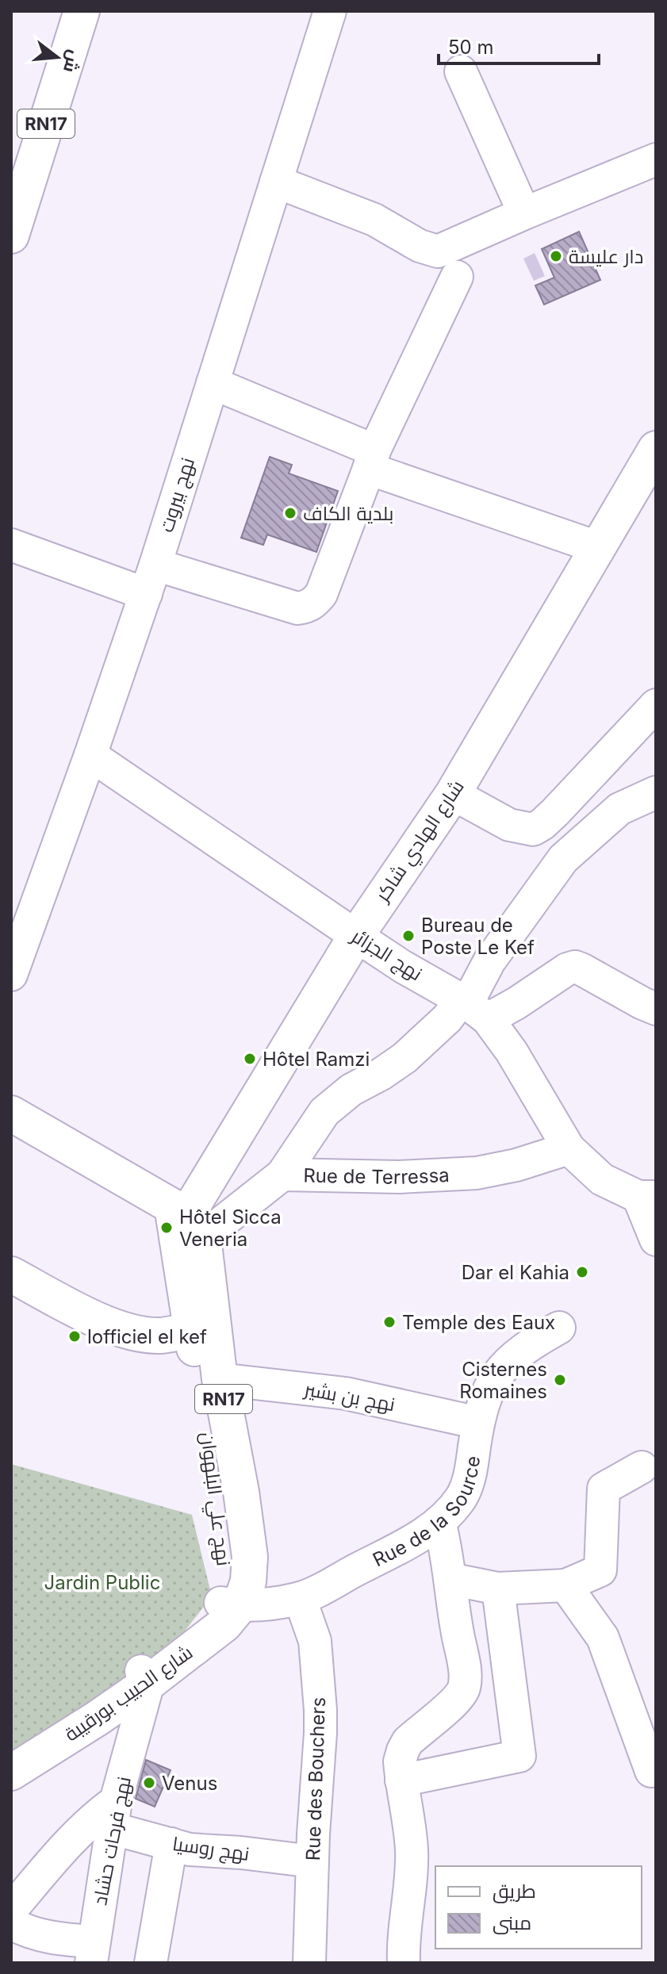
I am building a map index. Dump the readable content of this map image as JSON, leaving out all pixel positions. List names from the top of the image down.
{
  "streets": {
    "main road": [
      "RN17",
      "شارع الهادي شاكر",
      "نهج علي البلهوان",
      "شارع الحبيب بورقيبة"
    ],
    "street": [
      "نهج بيروت",
      "نهج الجزائر",
      "Rue de Terressa",
      "نهج بن بشير",
      "Rue de la Source",
      "Rue des Bouchers",
      "نهج فرحات حشاد",
      "نهج روسيا"
    ]
  },
  "crossings": [
    ["نهج بيروت", "نهج الجزائر"],
    ["شارع الهادي شاكر", "نهج الجزائر"],
    ["شارع الهادي شاكر", "Rue de Terressa"],
    ["شارع الهادي شاكر", "نهج علي البلهوان"],
    ["نهج الجزائر", "Rue de Terressa"],
    ["Rue de Terressa", "نهج علي البلهوان"],
    ["نهج بن بشير", "نهج علي البلهوان"],
    ["نهج بن بشير", "Rue de la Source"],
    ["نهج علي البلهوان", "Rue de la Source"],
    ["نهج علي البلهوان", "شارع الحبيب بورقيبة"],
    ["Rue de la Source", "شارع الحبيب بورقيبة"],
    ["Rue de la Source", "Rue des Bouchers"],
    ["شارع الحبيب بورقيبة", "نهج فرحات حشاد"],
    ["Rue des Bouchers", "نهج روسيا"],
    ["نهج فرحات حشاد", "نهج روسيا"]
  ],
  "parks": ["Jardin Public"],
  "places": [
    "دار عليسة",
    "بلدية الكاف",
    "Bureau de Poste Le Kef",
    "Hôtel Ramzi",
    "Hôtel Sicca Veneria",
    "Dar el Kahia",
    "Temple des Eaux",
    "lofficiel el kef",
    "Cisternes Romaines",
    "Venus"
  ],
  "legend": ["طريق", "مبنى"],
  "scale_bar": "50 m",
  "north": "right"
}
